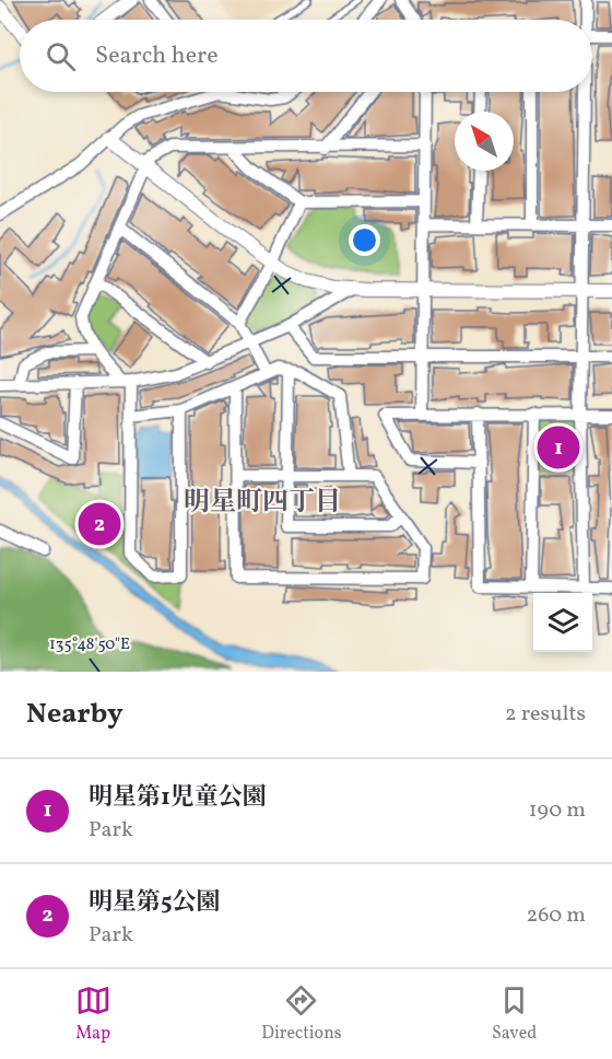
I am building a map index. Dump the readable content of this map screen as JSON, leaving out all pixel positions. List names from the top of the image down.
{
  "districts": ["明星町四丁目"],
  "north": "top left",
  "page": {
    "search": "Search here",
    "pins": ["1", "2"],
    "heading": ["Nearby", "2 results"],
    "list": [
      {
        "mark": "1",
        "name": "明星第1児童公園",
        "note": "Park",
        "value": "190 m"
      },
      {
        "mark": "2",
        "name": "明星第5公園",
        "note": "Park",
        "value": "260 m"
      }
    ],
    "nav": ["Map", "Directions", "Saved"]
  },
  "coordinates": ["135°48'50\"E"]
}
